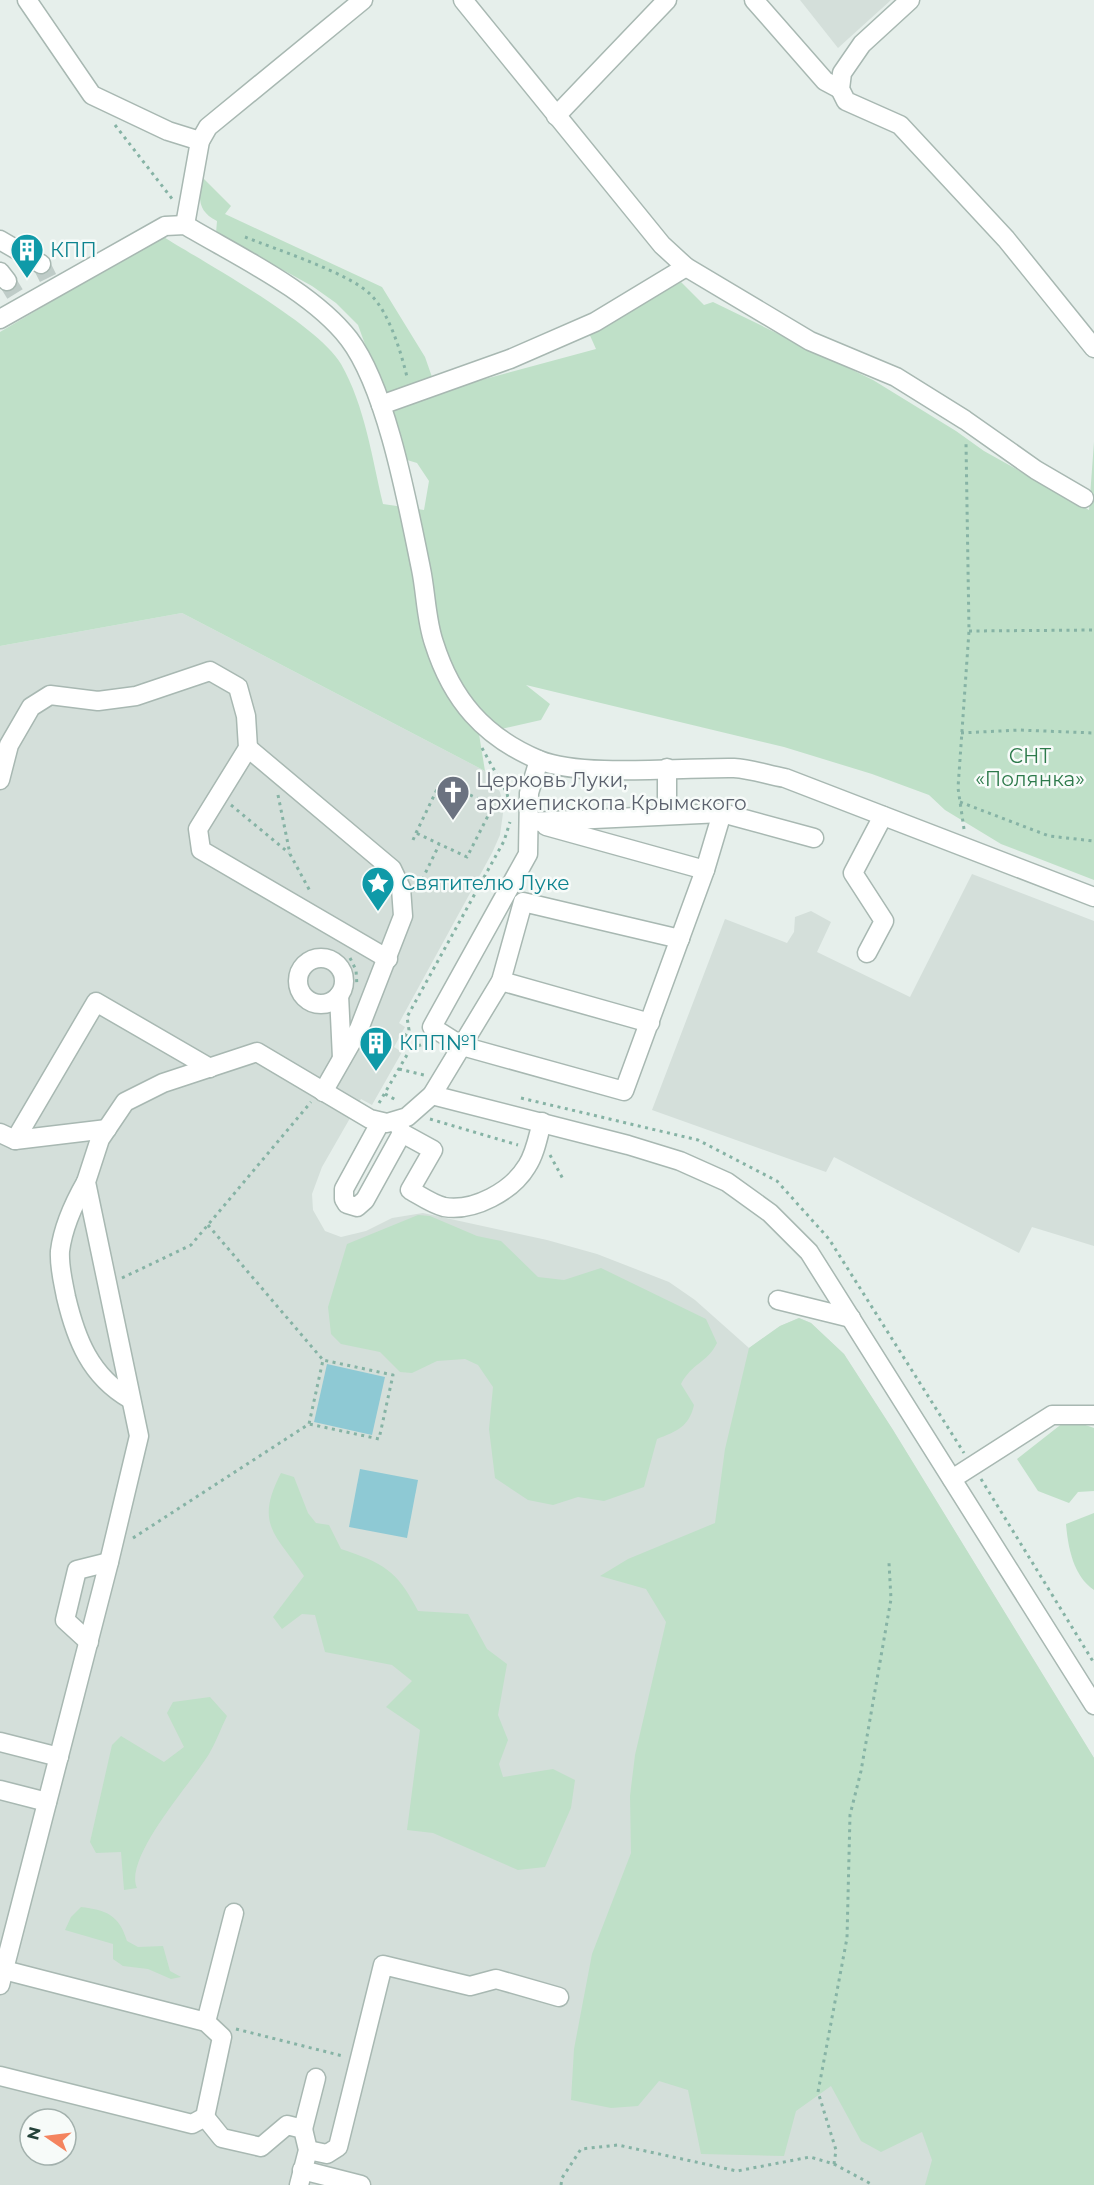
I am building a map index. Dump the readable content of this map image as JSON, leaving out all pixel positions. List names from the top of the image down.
{
  "parks": ["СНТ «Полянка»"],
  "places": {
    "building": ["КПП", "КПП№1"],
    "church": ["Церковь Луки, архиепископа Крымского"],
    "place": ["Святителю Луке"]
  },
  "north": "left"
}
